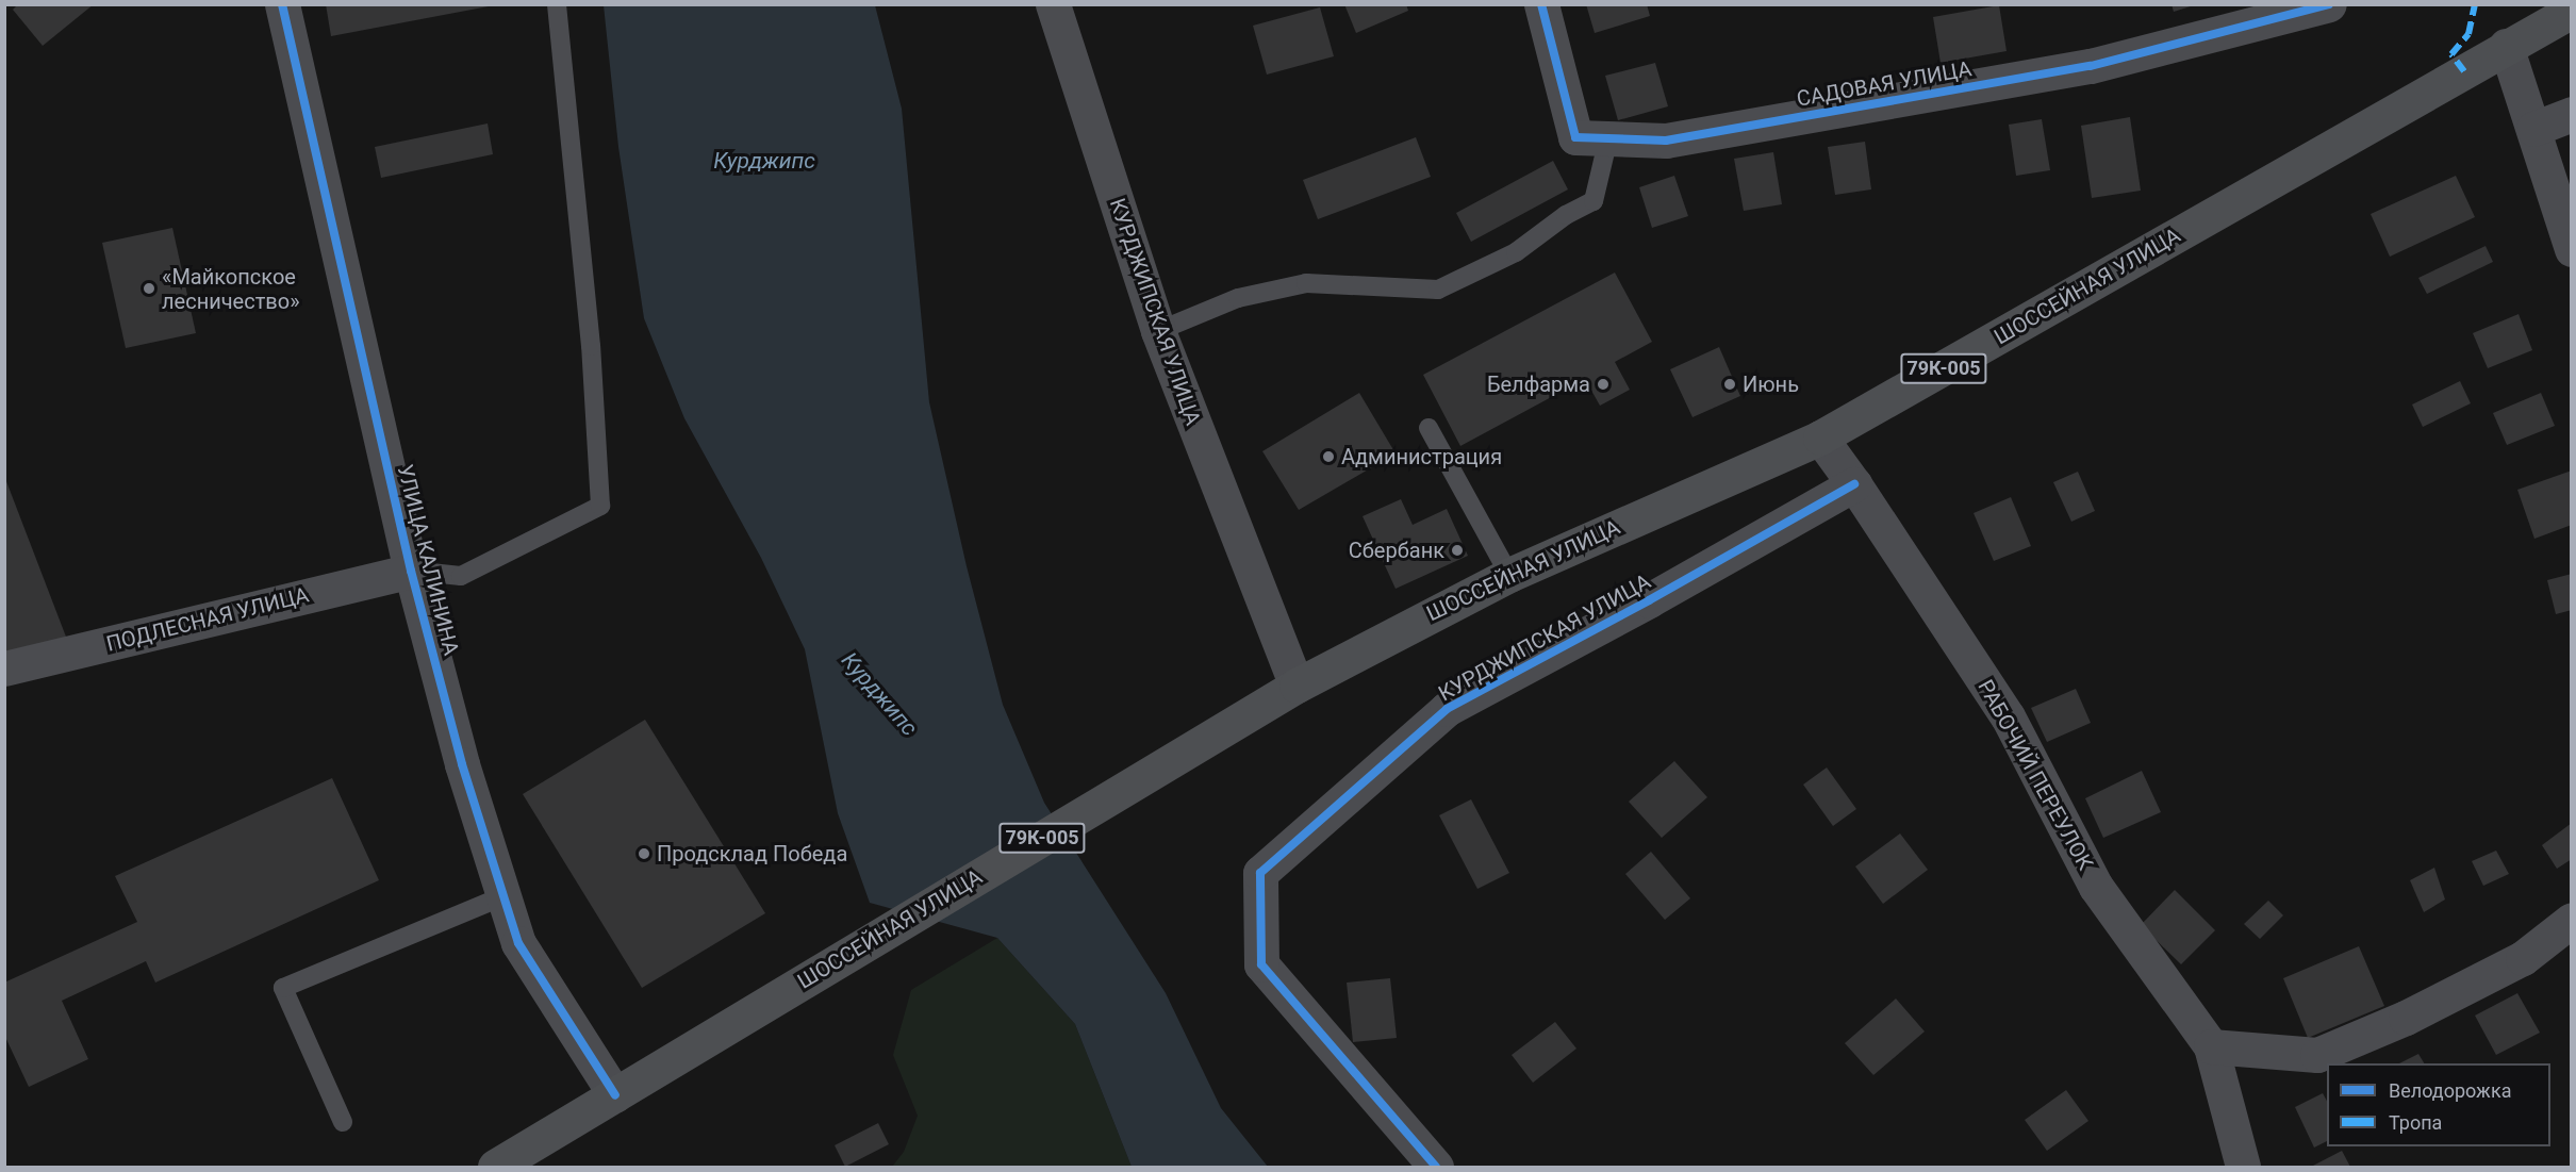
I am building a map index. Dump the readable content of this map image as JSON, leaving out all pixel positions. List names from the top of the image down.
{
  "streets": {
    "main road": ["ШОССЕЙНАЯ УЛИЦА", "79К-005"],
    "street": [
      "САДОВАЯ УЛИЦА",
      "КУРДЖИПСКАЯ УЛИЦА",
      "УЛИЦА КАЛИНИНА",
      "ПОДЛЕСНАЯ УЛИЦА",
      "РАБОЧИЙ ПЕРЕУЛОК"
    ]
  },
  "crossings": [
    ["ШОССЕЙНАЯ УЛИЦА", "КУРДЖИПСКАЯ УЛИЦА"],
    ["ШОССЕЙНАЯ УЛИЦА", "УЛИЦА КАЛИНИНА"],
    ["ШОССЕЙНАЯ УЛИЦА", "РАБОЧИЙ ПЕРЕУЛОК"],
    ["КУРДЖИПСКАЯ УЛИЦА", "РАБОЧИЙ ПЕРЕУЛОК"],
    ["УЛИЦА КАЛИНИНА", "ПОДЛЕСНАЯ УЛИЦА"]
  ],
  "water": ["Курджипс"],
  "places": [
    "«Майкопское лесничество»",
    "Белфарма",
    "Июнь",
    "Администрация",
    "Сбербанк",
    "Продсклад Победа"
  ],
  "legend": ["Велодорожка", "Тропа"]
}
